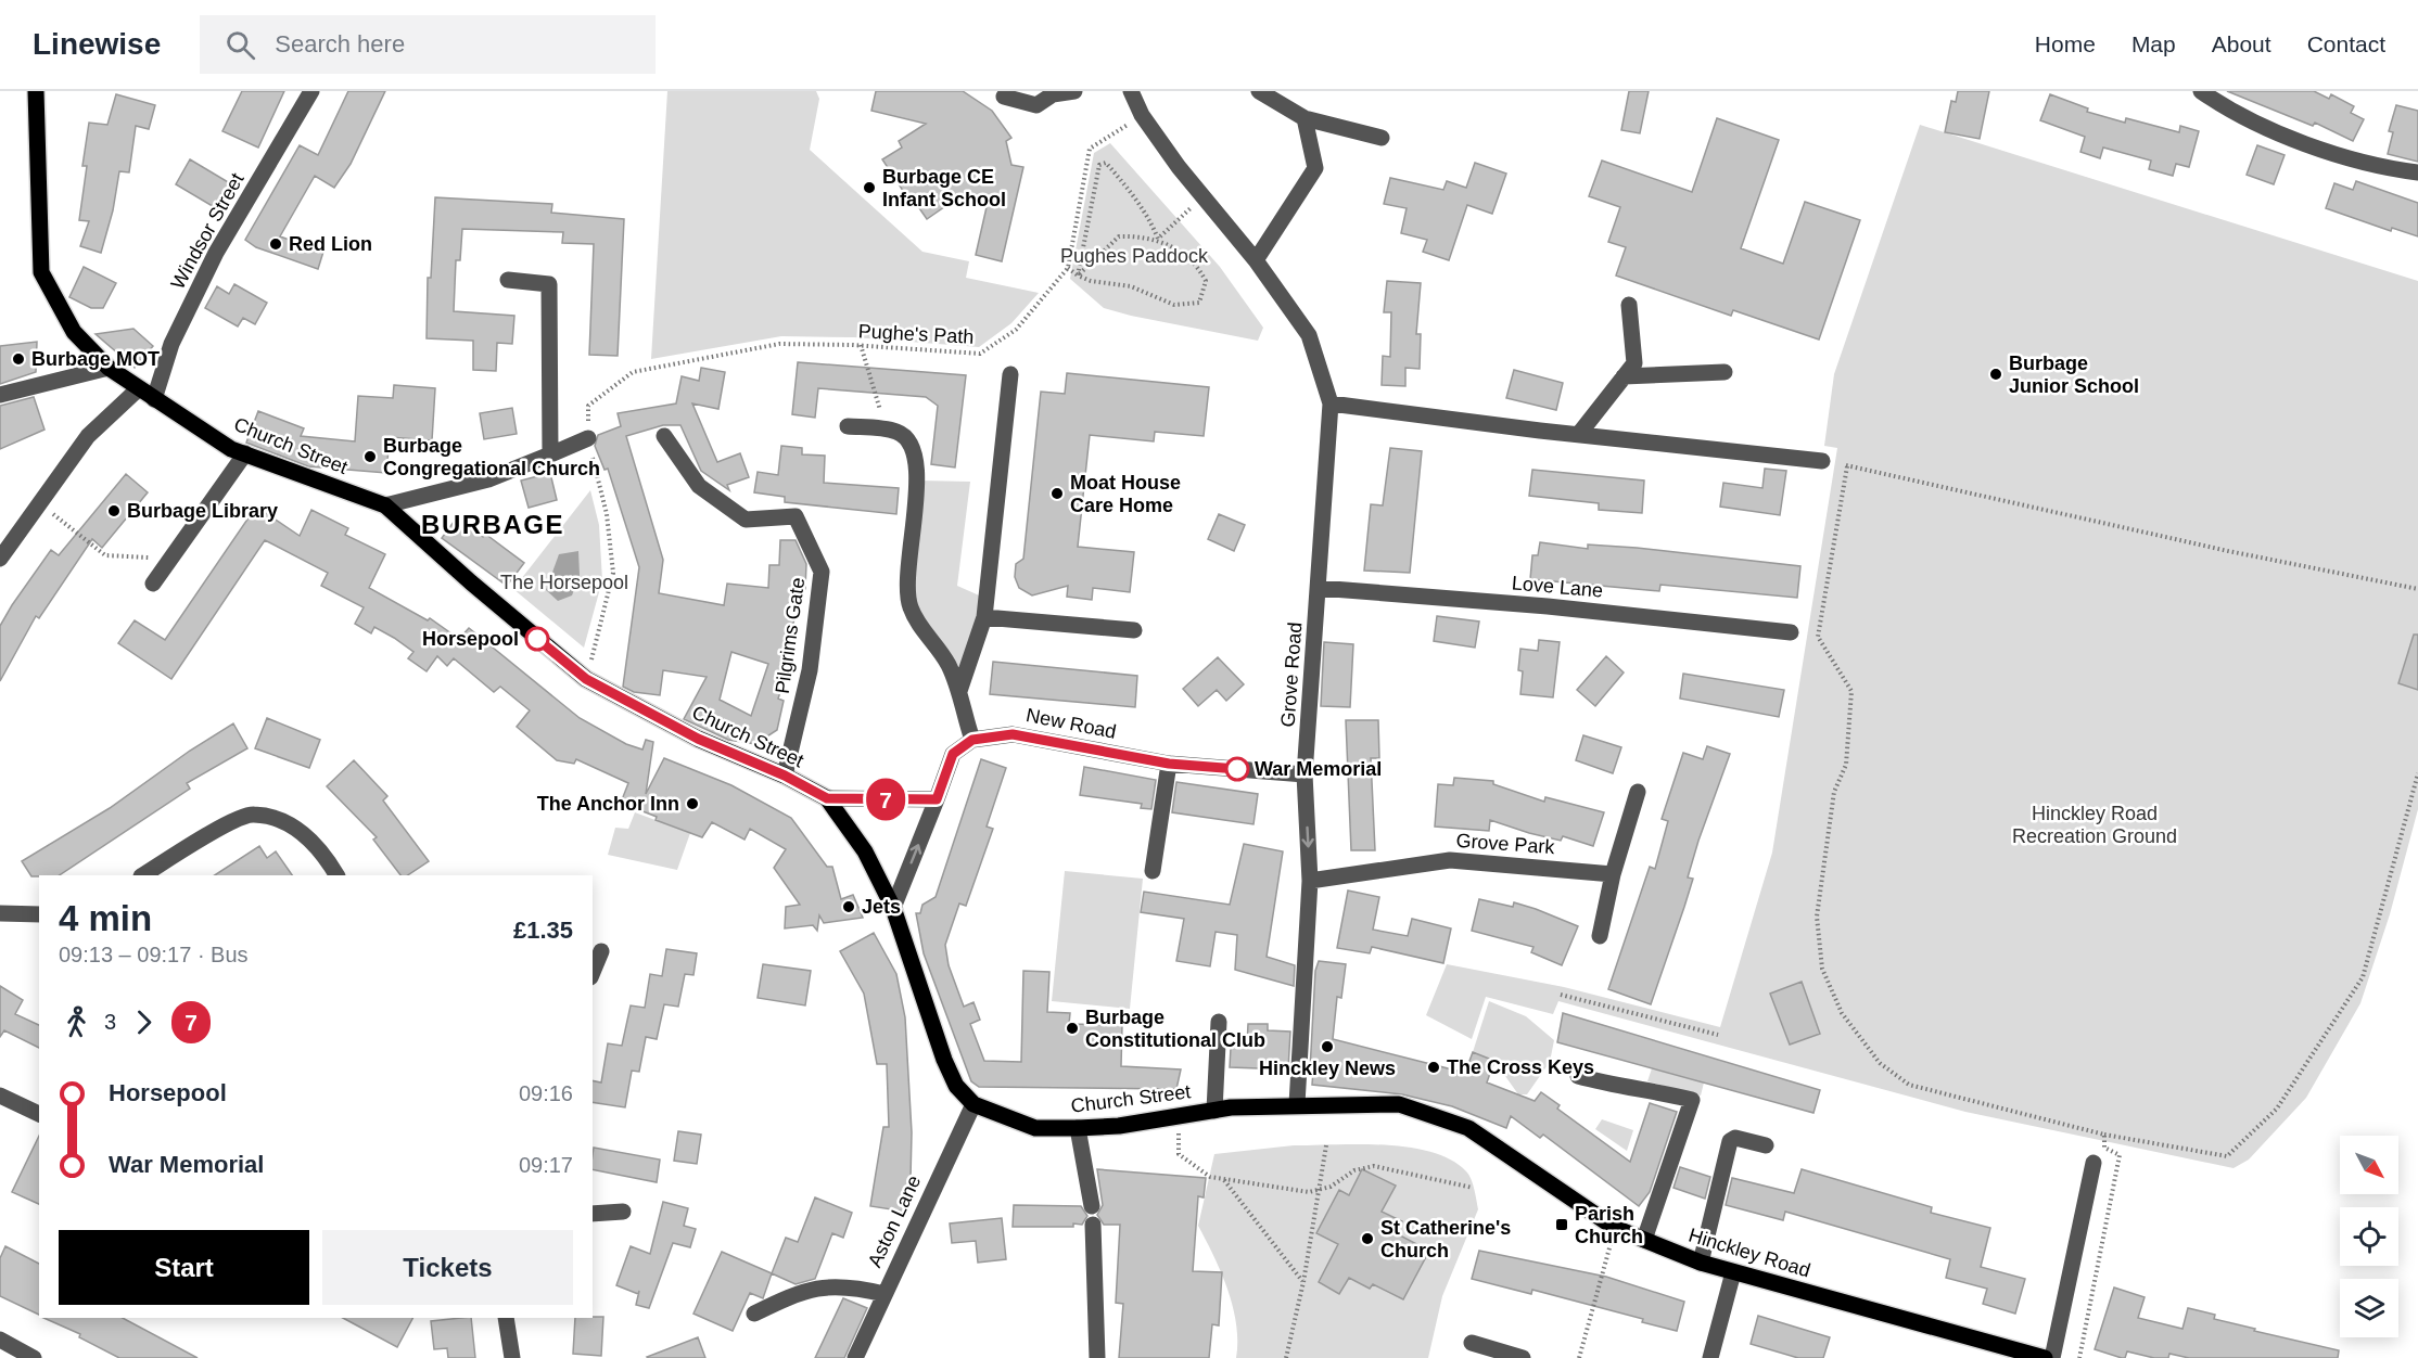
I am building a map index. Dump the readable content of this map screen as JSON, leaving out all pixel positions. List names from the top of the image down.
{
  "streets": {
    "main road": ["Church Street", "Hinckley Road"],
    "street": [
      "Windsor Street",
      "Love Lane",
      "Pilgrims Gate",
      "Grove Road",
      "New Road",
      "Grove Park",
      "Aston Lane"
    ],
    "path": ["Pughe's Path"]
  },
  "crossings": [
    ["Windsor Street", "Church Street"],
    ["Pughe's Path", "Grove Road"],
    ["Church Street", "Pilgrims Gate"],
    ["Church Street", "Grove Road"],
    ["Church Street", "Aston Lane"],
    ["Church Street", "Hinckley Road"],
    ["Love Lane", "Grove Road"],
    ["Grove Road", "New Road"],
    ["Grove Road", "Grove Park"]
  ],
  "districts": ["BURBAGE"],
  "parks": ["Pughes Paddock", "The Horsepool", "Hinckley Road Recreation Ground"],
  "places": {
    "other": [
      "Burbage CE Infant School",
      "Red Lion",
      "Burbage MOT",
      "Burbage Junior School",
      "Burbage Congregational Church",
      "Moat House Care Home",
      "Burbage Library",
      "Horsepool",
      "War Memorial",
      "The Anchor Inn",
      "Jets",
      "Burbage Constitutional Club",
      "Hinckley News",
      "The Cross Keys",
      "St Catherine's Church"
    ],
    "transit": ["Parish Church"]
  },
  "lines": ["bus line 7"],
  "north": "bottom right",
  "page": {
    "header": "Linewise",
    "search": "Search here",
    "nav": [
      "Home",
      "Map",
      "About",
      "Contact"
    ],
    "on_map": "7",
    "heading": ["4 min", "09:13 – 09:17 · Bus", "£1.35"],
    "legs": ["3", "7"],
    "list": [
      {
        "name": "Horsepool",
        "value": "09:16"
      },
      {
        "name": "War Memorial",
        "value": "09:17"
      }
    ],
    "buttons": ["Start", "Tickets"]
  }
}
